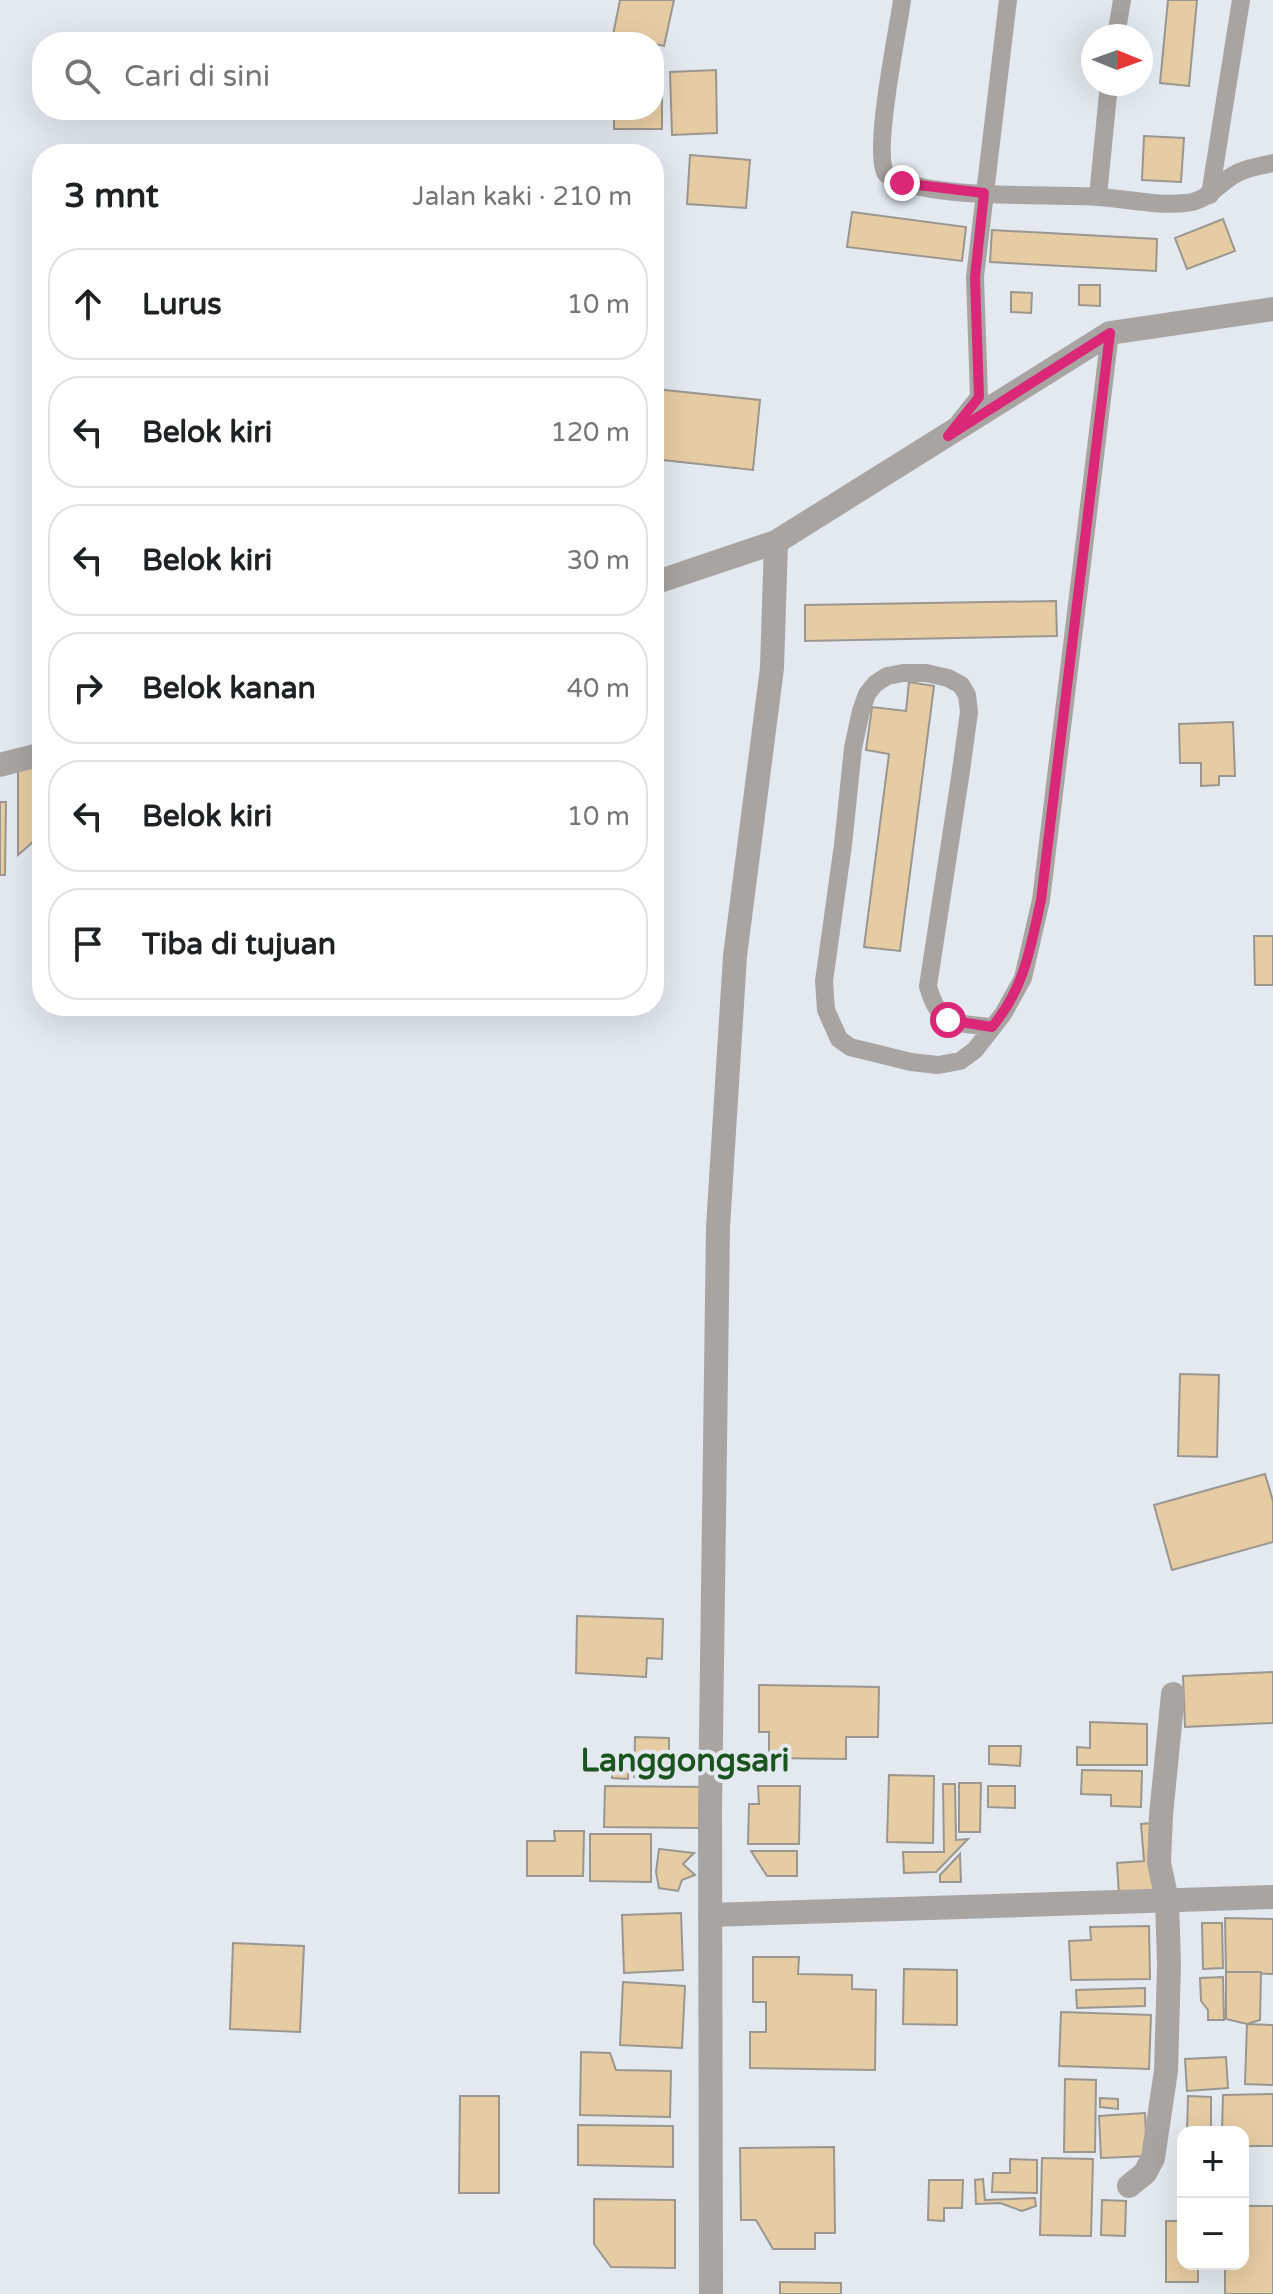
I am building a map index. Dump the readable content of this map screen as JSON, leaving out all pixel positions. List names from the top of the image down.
{
  "districts": ["Langgongsari"],
  "north": "right",
  "page": {
    "search": "Cari di sini",
    "heading": ["3 mnt", "Jalan kaki · 210 m"],
    "list": [
      ["Lurus", "10 m"],
      ["Belok kiri", "120 m"],
      ["Belok kiri", "30 m"],
      ["Belok kanan", "40 m"],
      ["Belok kiri", "10 m"],
      "Tiba di tujuan"
    ],
    "map_buttons": ["+", "−"]
  }
}
